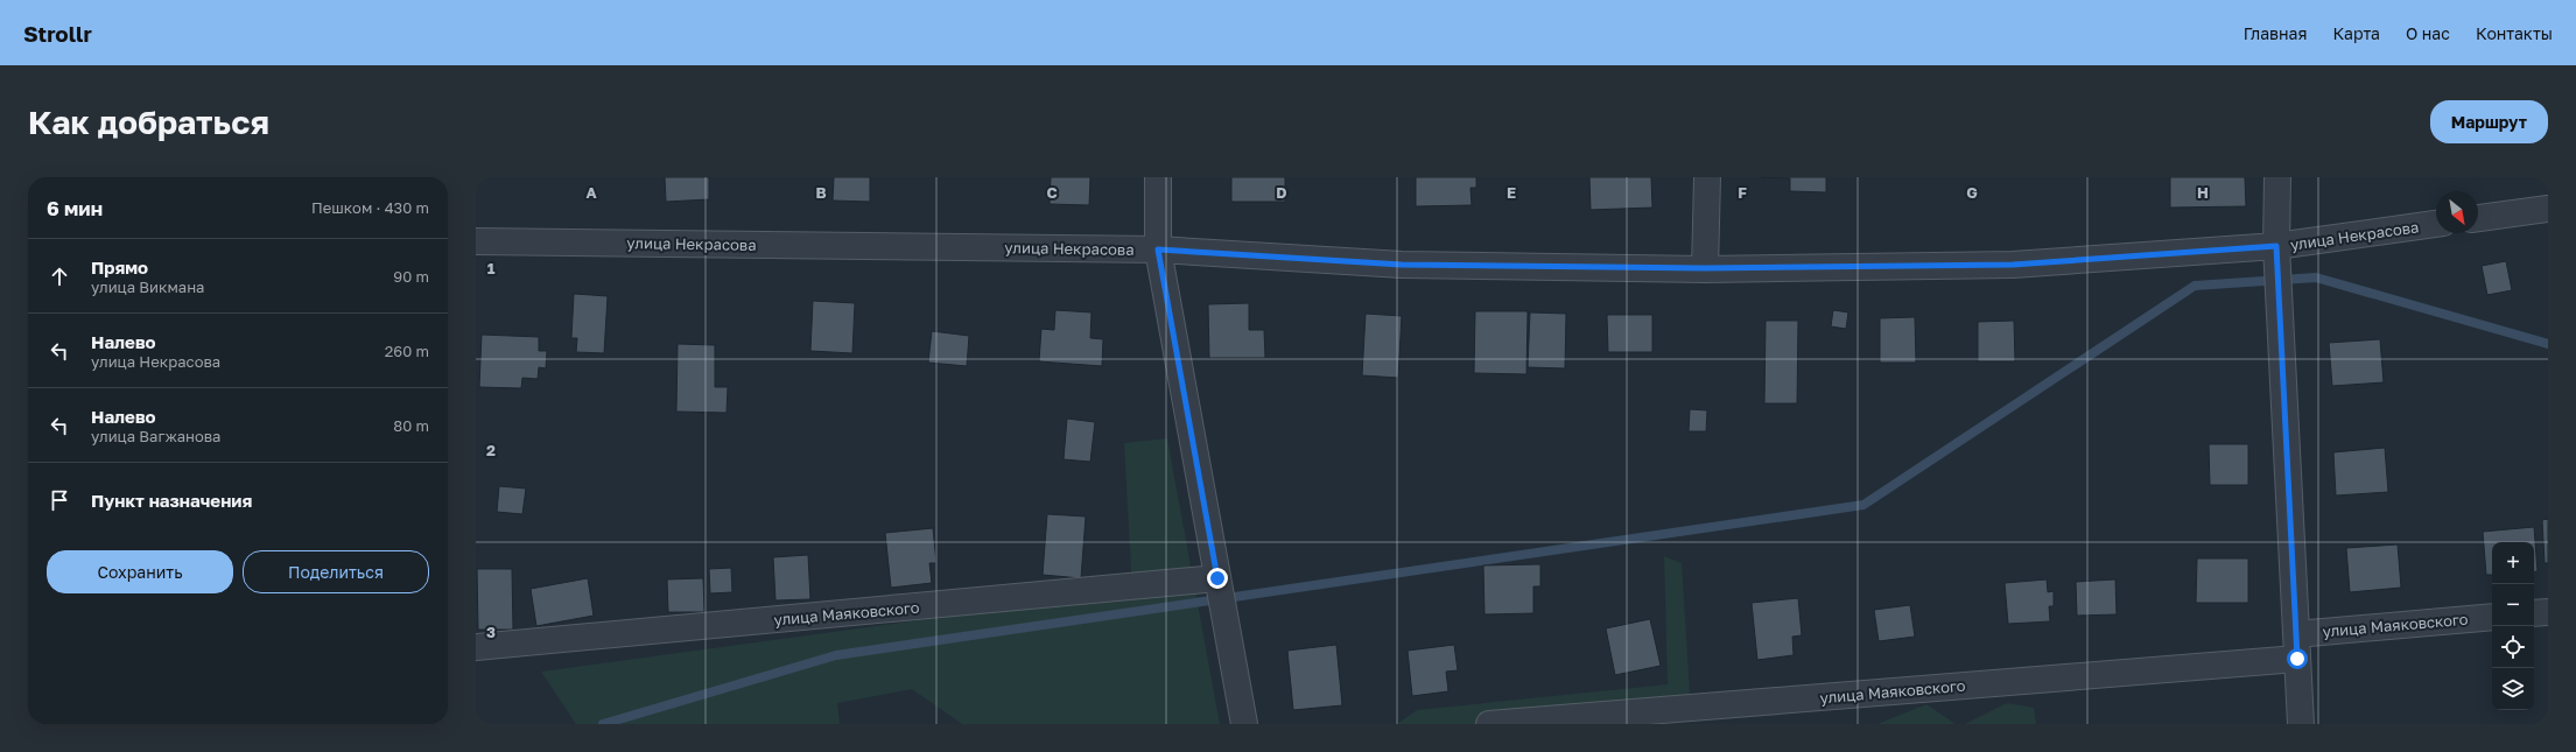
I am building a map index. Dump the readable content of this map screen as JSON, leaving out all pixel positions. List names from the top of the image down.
{
  "streets": {
    "street": ["улица Некрасова", "улица Маяковского"]
  },
  "north": "bottom right",
  "page": {
    "header": "Strollr",
    "nav": [
      "Главная",
      "Карта",
      "О нас",
      "Контакты"
    ],
    "buttons": [
      "Маршрут",
      ["Сохранить", "Поделиться"]
    ],
    "title": "Как добраться",
    "heading": ["6 мин", "Пешком · 430 m"],
    "list": [
      ["Прямо", "улица Викмана", "90 m"],
      ["Налево", "улица Некрасова", "260 m"],
      ["Налево", "улица Вагжанова", "80 m"],
      "Пункт назначения"
    ],
    "map_buttons": ["+", "−"]
  },
  "grid": {
    "columns": [
      "A",
      "B",
      "C",
      "D",
      "E",
      "F",
      "G",
      "H"
    ],
    "rows": ["1", "2", "3"]
  }
}
